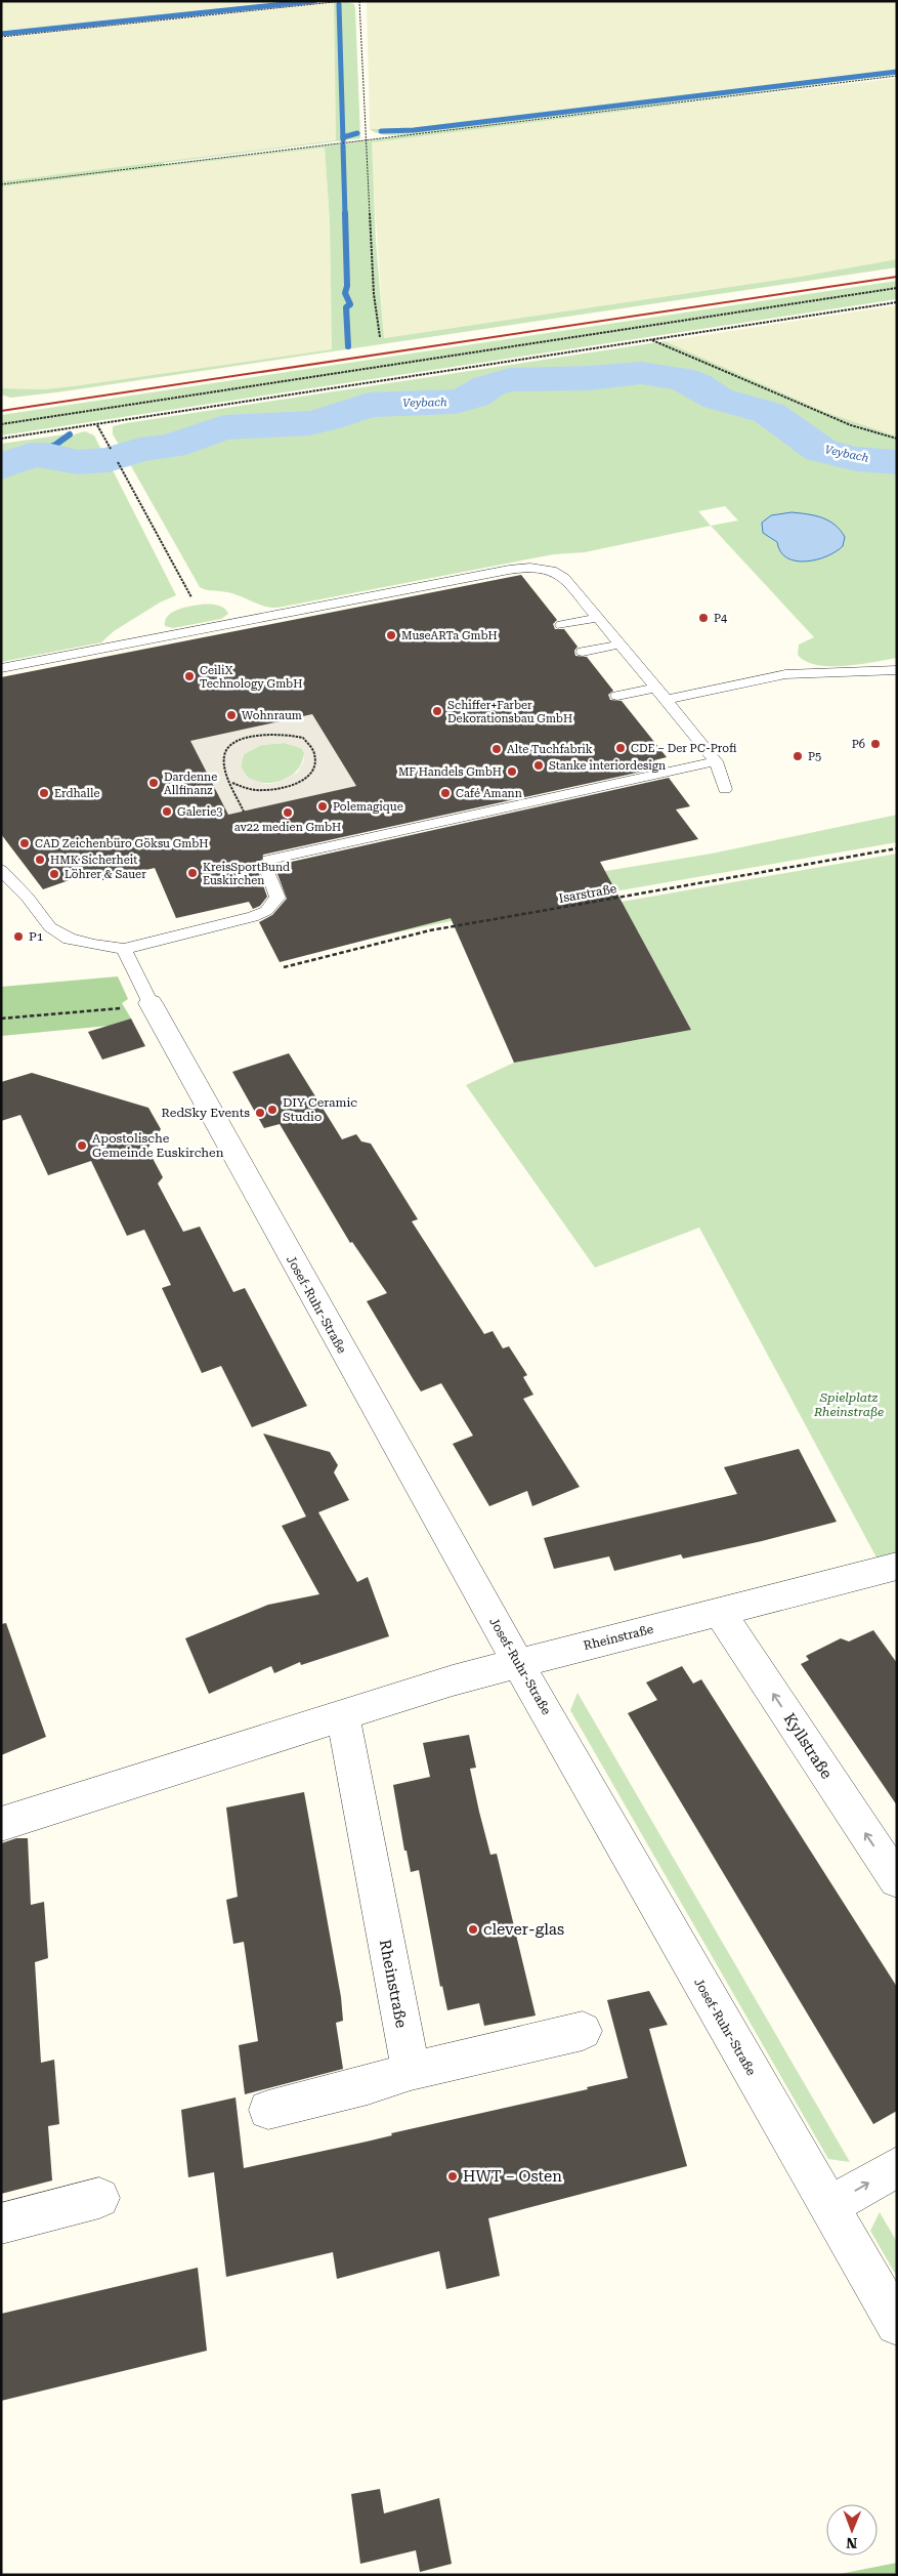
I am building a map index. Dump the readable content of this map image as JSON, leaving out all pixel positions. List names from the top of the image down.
{
  "streets": {
    "street": ["Josef-Ruhr-Straße", "Rheinstraße", "Kyllstraße"],
    "path": ["Isarstraße"]
  },
  "crossings": [
    ["Josef-Ruhr-Straße", "Rheinstraße"],
    ["Rheinstraße", "Kyllstraße"]
  ],
  "one_way": ["Kyllstraße"],
  "water": ["Veybach"],
  "parks": ["Spielplatz Rheinstraße"],
  "places": [
    "P4",
    "MuseARTa GmbH",
    "CeiliX Technology GmbH",
    "Schiffer+Farber Dekorationsbau GmbH",
    "Wohnraum",
    "P6",
    "CDE – Der PC-Profi",
    "Alte Tuchfabrik",
    "P5",
    "Stanke interiordesign",
    "MF Handels GmbH",
    "Dardenne Allfinanz",
    "Erdhalle",
    "Café Amann",
    "Polemagique",
    "Galerie3",
    "av22 medien GmbH",
    "CAD Zeichenbüro Göksu GmbH",
    "HMK Sicherheit",
    "KreisSportBund Euskirchen",
    "Löhrer & Sauer",
    "P1",
    "DIY Ceramic Studio",
    "RedSky Events",
    "Apostolische Gemeinde Euskirchen",
    "clever-glas",
    "HWT – Osten"
  ],
  "north": "bottom"
}
